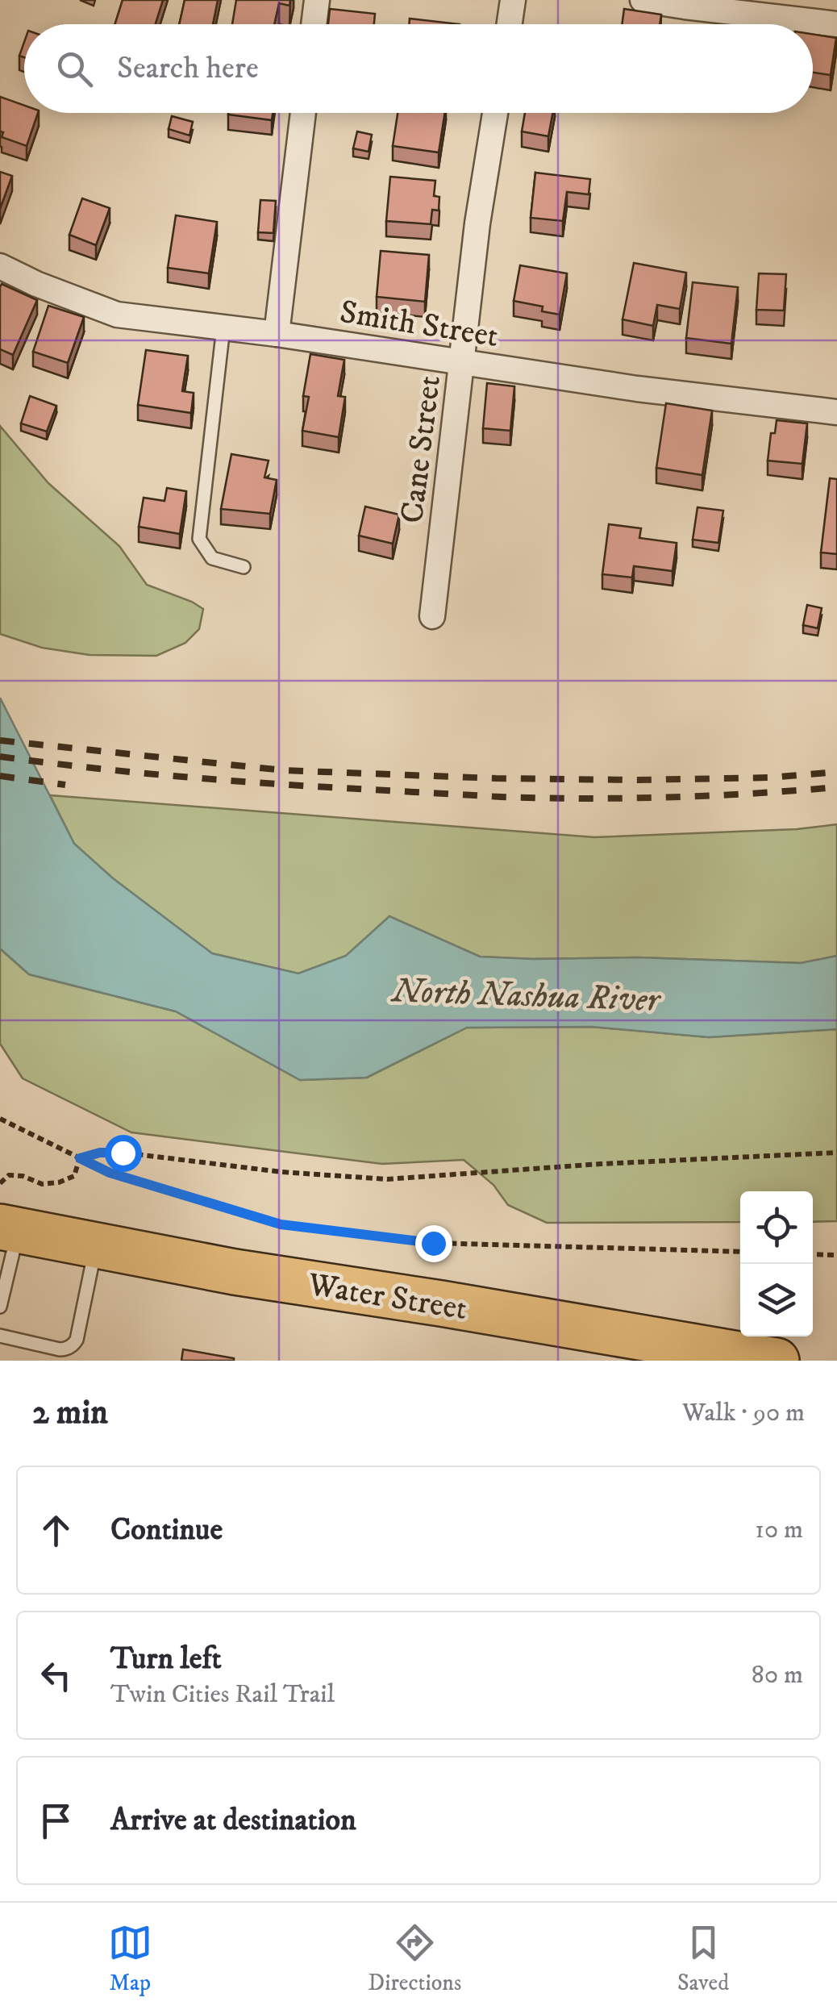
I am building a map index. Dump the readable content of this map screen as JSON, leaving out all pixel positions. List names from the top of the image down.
{
  "streets": {
    "highway": ["Water Street"],
    "street": ["Smith Street", "Cane Street"]
  },
  "crossings": [
    ["Smith Street", "Cane Street"]
  ],
  "water": ["North Nashua River"],
  "page": {
    "search": "Search here",
    "heading": ["2 min", "Walk · 90 m"],
    "list": [
      ["Continue", "10 m"],
      ["Turn left", "Twin Cities Rail Trail", "80 m"],
      "Arrive at destination"
    ],
    "nav": ["Map", "Directions", "Saved"]
  }
}
